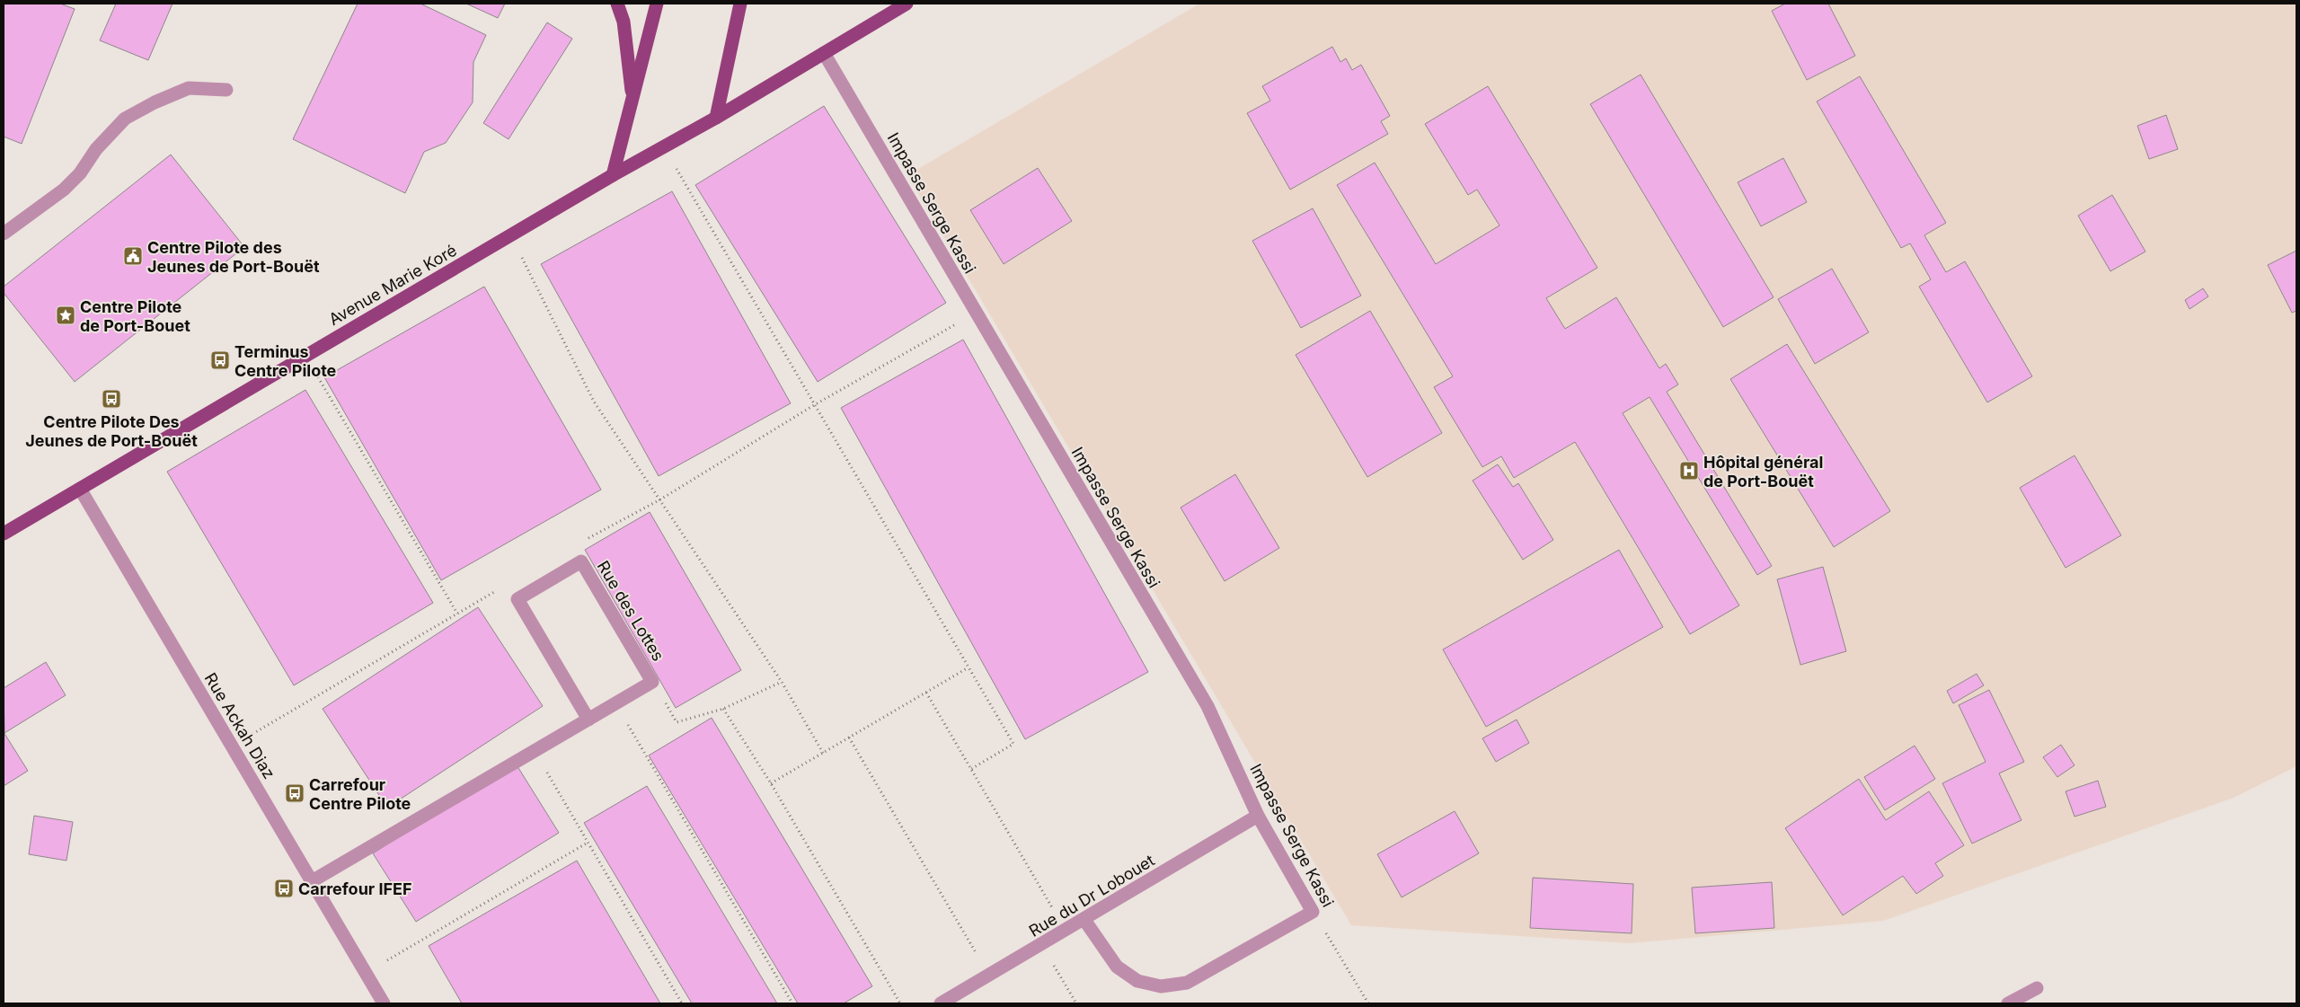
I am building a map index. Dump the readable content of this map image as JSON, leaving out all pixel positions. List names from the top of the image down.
{
  "streets": {
    "main road": ["Avenue Marie Koré"],
    "street": [
      "Impasse Serge Kassi",
      "Rue des Lottes",
      "Rue Ackah Diaz",
      "Rue du Dr Lobouet"
    ]
  },
  "crossings": [
    ["Impasse Serge Kassi", "Avenue Marie Koré"],
    ["Impasse Serge Kassi", "Rue du Dr Lobouet"],
    ["Avenue Marie Koré", "Rue Ackah Diaz"],
    ["Rue des Lottes", "Rue Ackah Diaz"]
  ],
  "places": {
    "public building": ["Centre Pilote des Jeunes de Port-Bouët"],
    "place": ["Centre Pilote de Port-Bouet"],
    "bus stop": [
      "Terminus Centre Pilote",
      "Centre Pilote Des Jeunes de Port-Bouët",
      "Carrefour Centre Pilote",
      "Carrefour IFEF"
    ],
    "hospital": ["Hôpital général de Port-Bouët"]
  }
}
